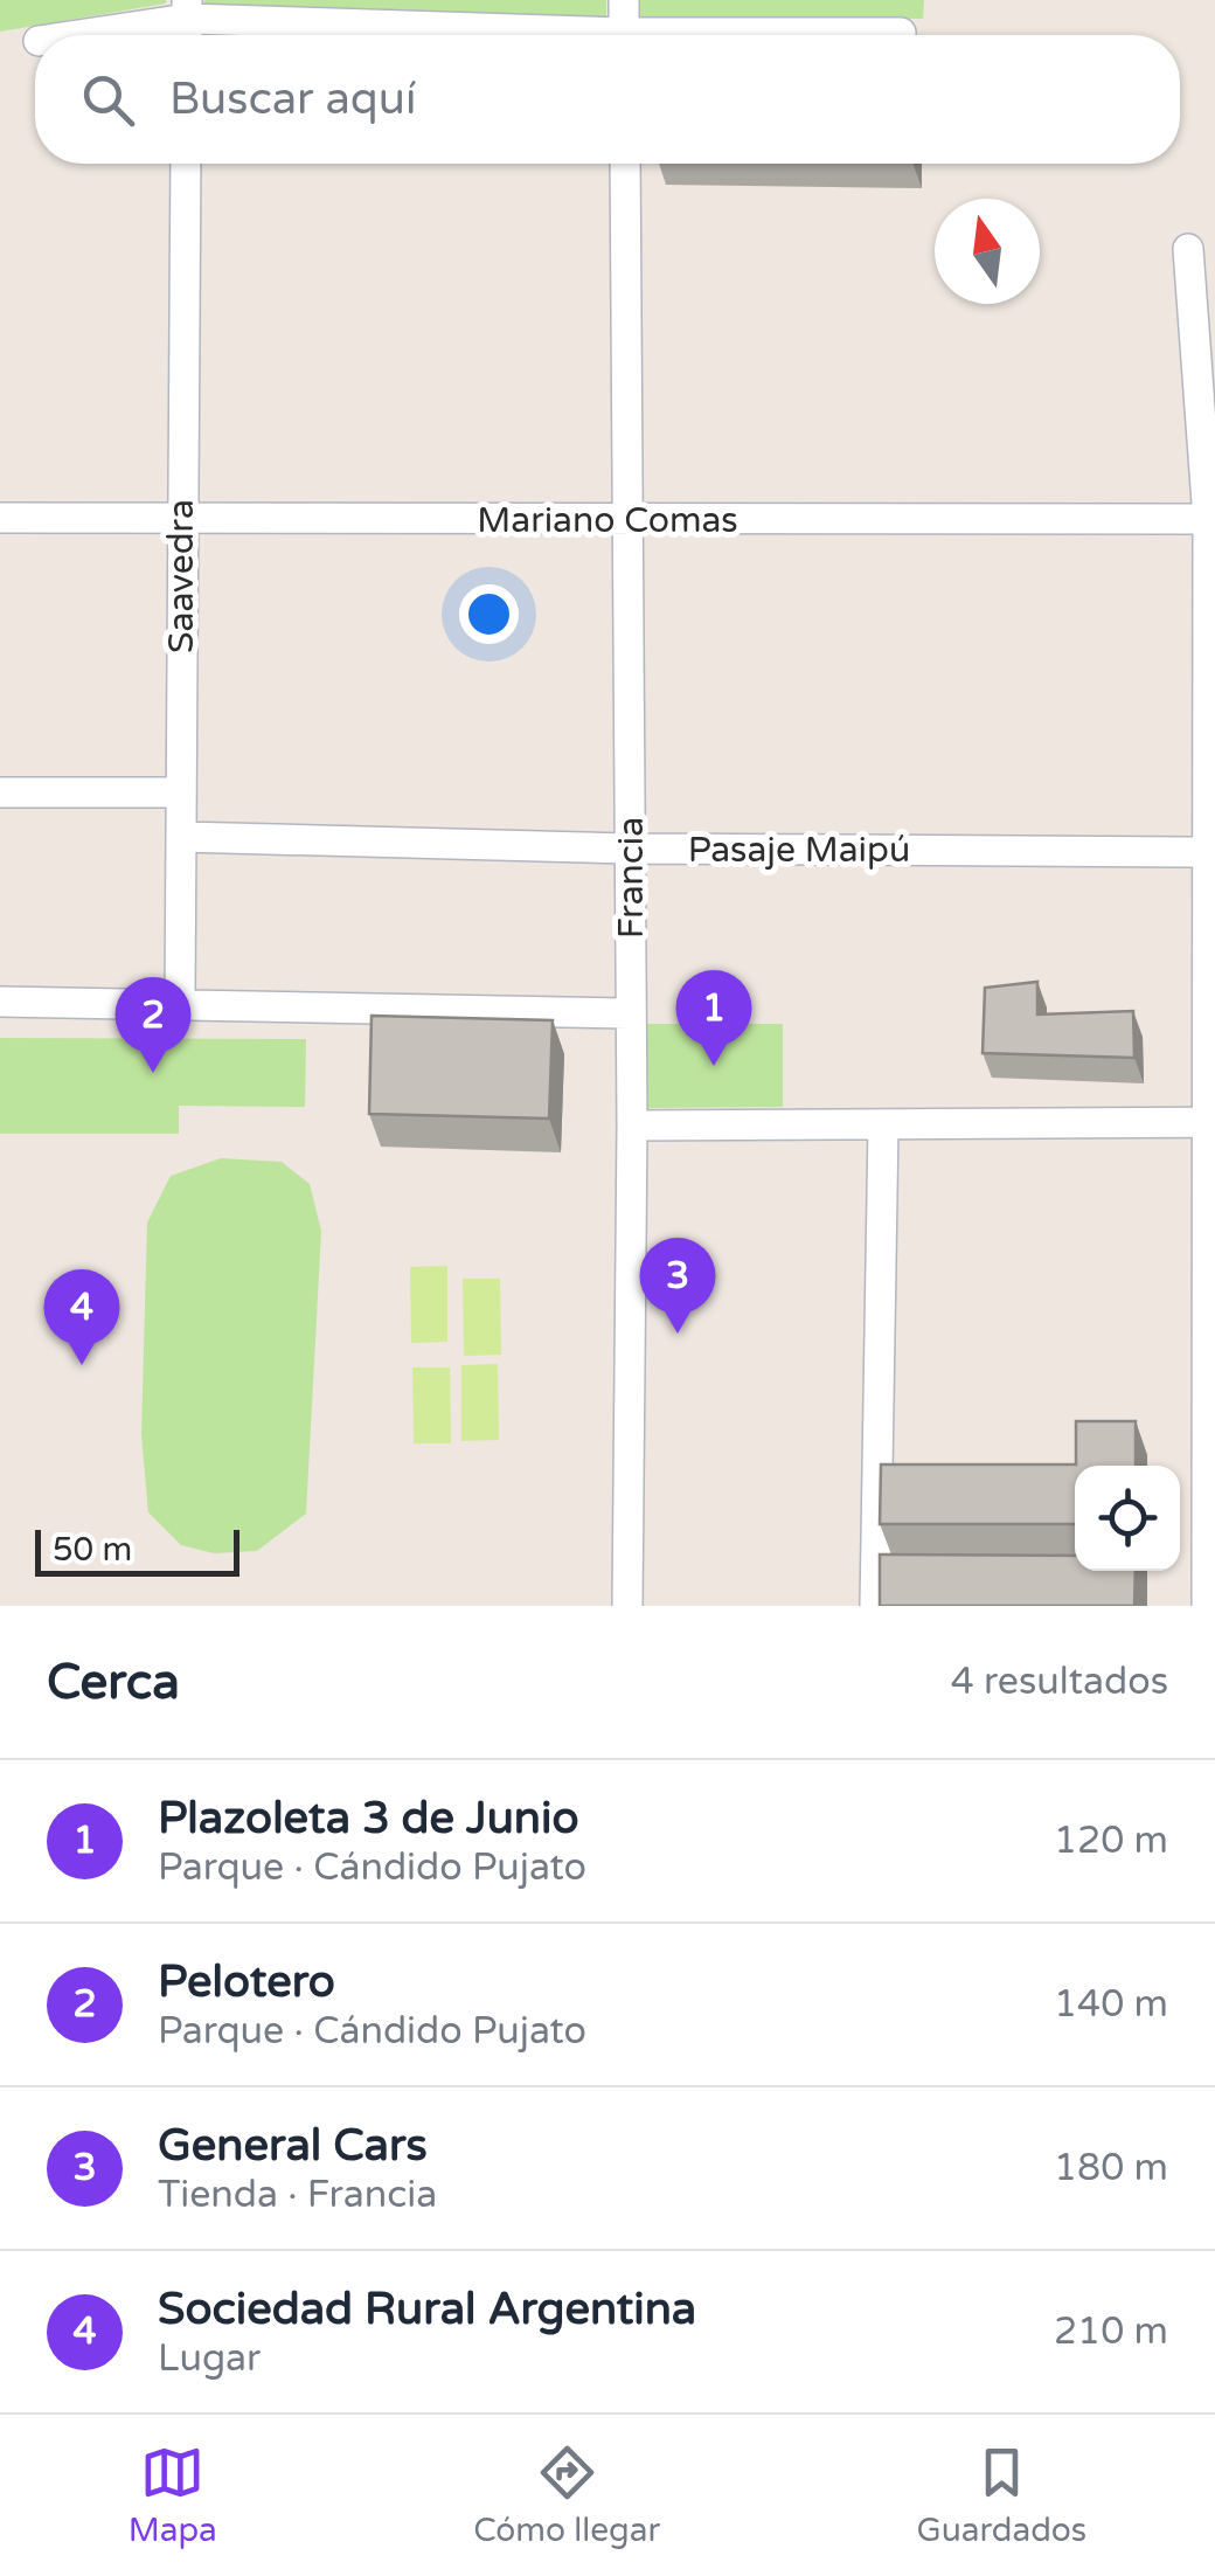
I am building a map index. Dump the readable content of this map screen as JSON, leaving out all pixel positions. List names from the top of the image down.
{
  "streets": {
    "street": [
      "Mariano Comas",
      "Saavedra",
      "Pasaje Maipú",
      "Francia"
    ]
  },
  "crossings": [
    ["Mariano Comas", "Saavedra"],
    ["Mariano Comas", "Francia"],
    ["Saavedra", "Pasaje Maipú"],
    ["Pasaje Maipú", "Francia"]
  ],
  "scale_bar": "50 m",
  "north": "top",
  "page": {
    "search": "Buscar aquí",
    "pins": [
      "1",
      "2",
      "3",
      "4"
    ],
    "scale": "50 m",
    "heading": ["Cerca", "4 resultados"],
    "list": [
      {
        "mark": "1",
        "name": "Plazoleta 3 de Junio",
        "note": "Parque · Cándido Pujato",
        "value": "120 m"
      },
      {
        "mark": "2",
        "name": "Pelotero",
        "note": "Parque · Cándido Pujato",
        "value": "140 m"
      },
      {
        "mark": "3",
        "name": "General Cars",
        "note": "Tienda · Francia",
        "value": "180 m"
      },
      {
        "mark": "4",
        "name": "Sociedad Rural Argentina",
        "note": "Lugar",
        "value": "210 m"
      }
    ],
    "nav": ["Mapa", "Cómo llegar", "Guardados"]
  }
}
